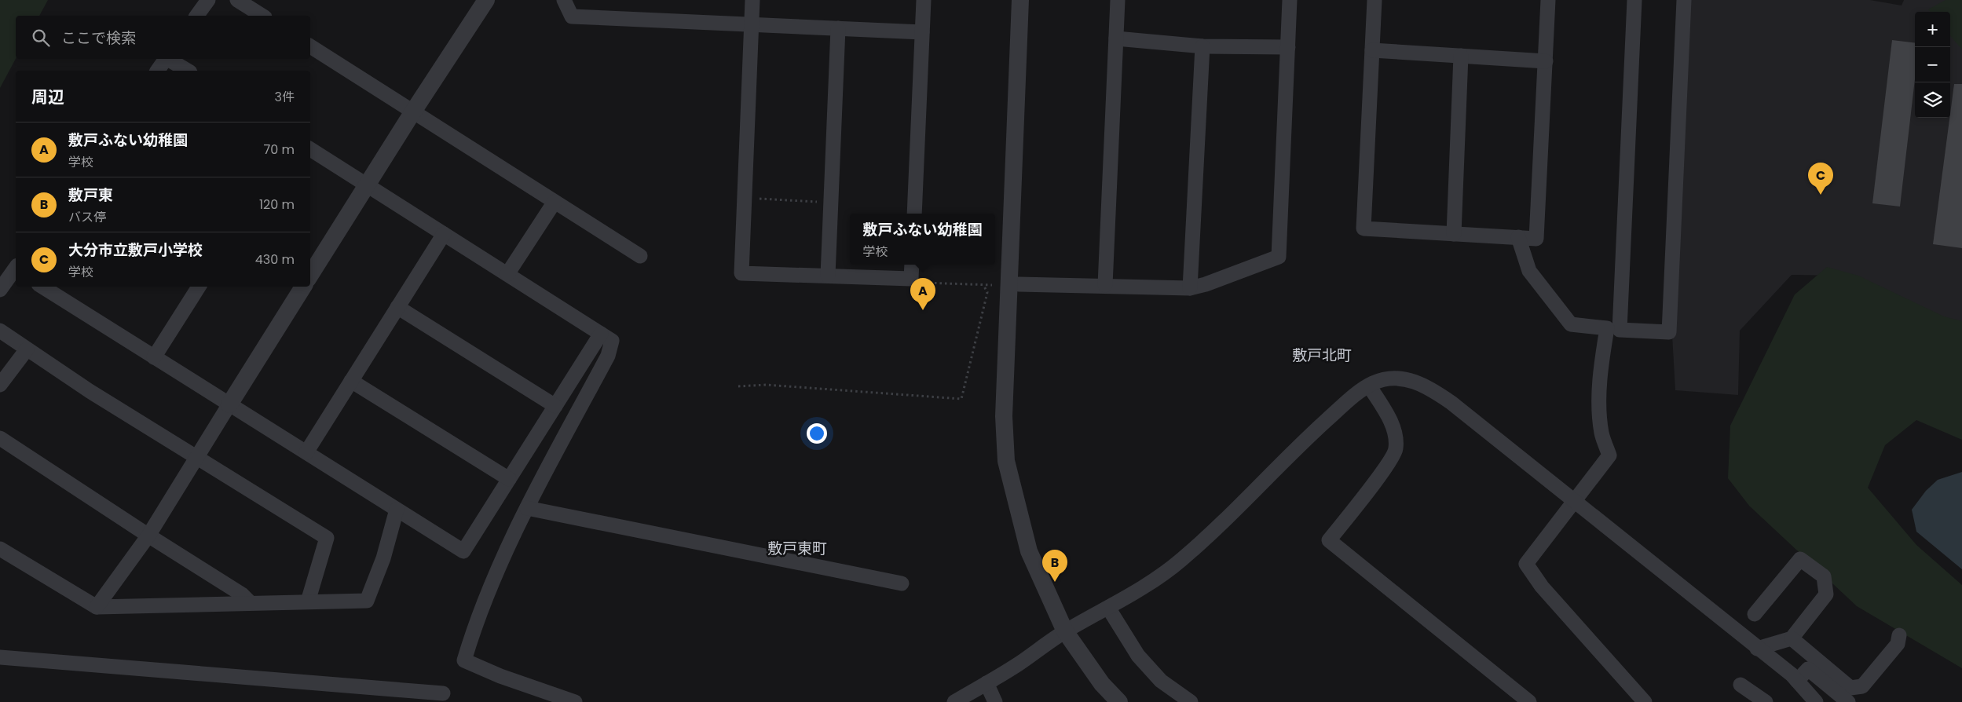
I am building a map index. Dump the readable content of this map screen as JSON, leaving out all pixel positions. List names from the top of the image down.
{
  "districts": ["敷戸北町", "敷戸東町"],
  "page": {
    "map_buttons": ["+", "−"],
    "search": "ここで検索",
    "heading": ["周辺", "3件"],
    "list": [
      {
        "mark": "A",
        "name": "敷戸ふない幼稚園",
        "note": "学校",
        "value": "70 m"
      },
      {
        "mark": "B",
        "name": "敷戸東",
        "note": "バス停",
        "value": "120 m"
      },
      {
        "mark": "C",
        "name": "大分市立敷戸小学校",
        "note": "学校",
        "value": "430 m"
      }
    ],
    "pins": ["C", "A", "B"],
    "popup": ["敷戸ふない幼稚園", "学校"]
  }
}
